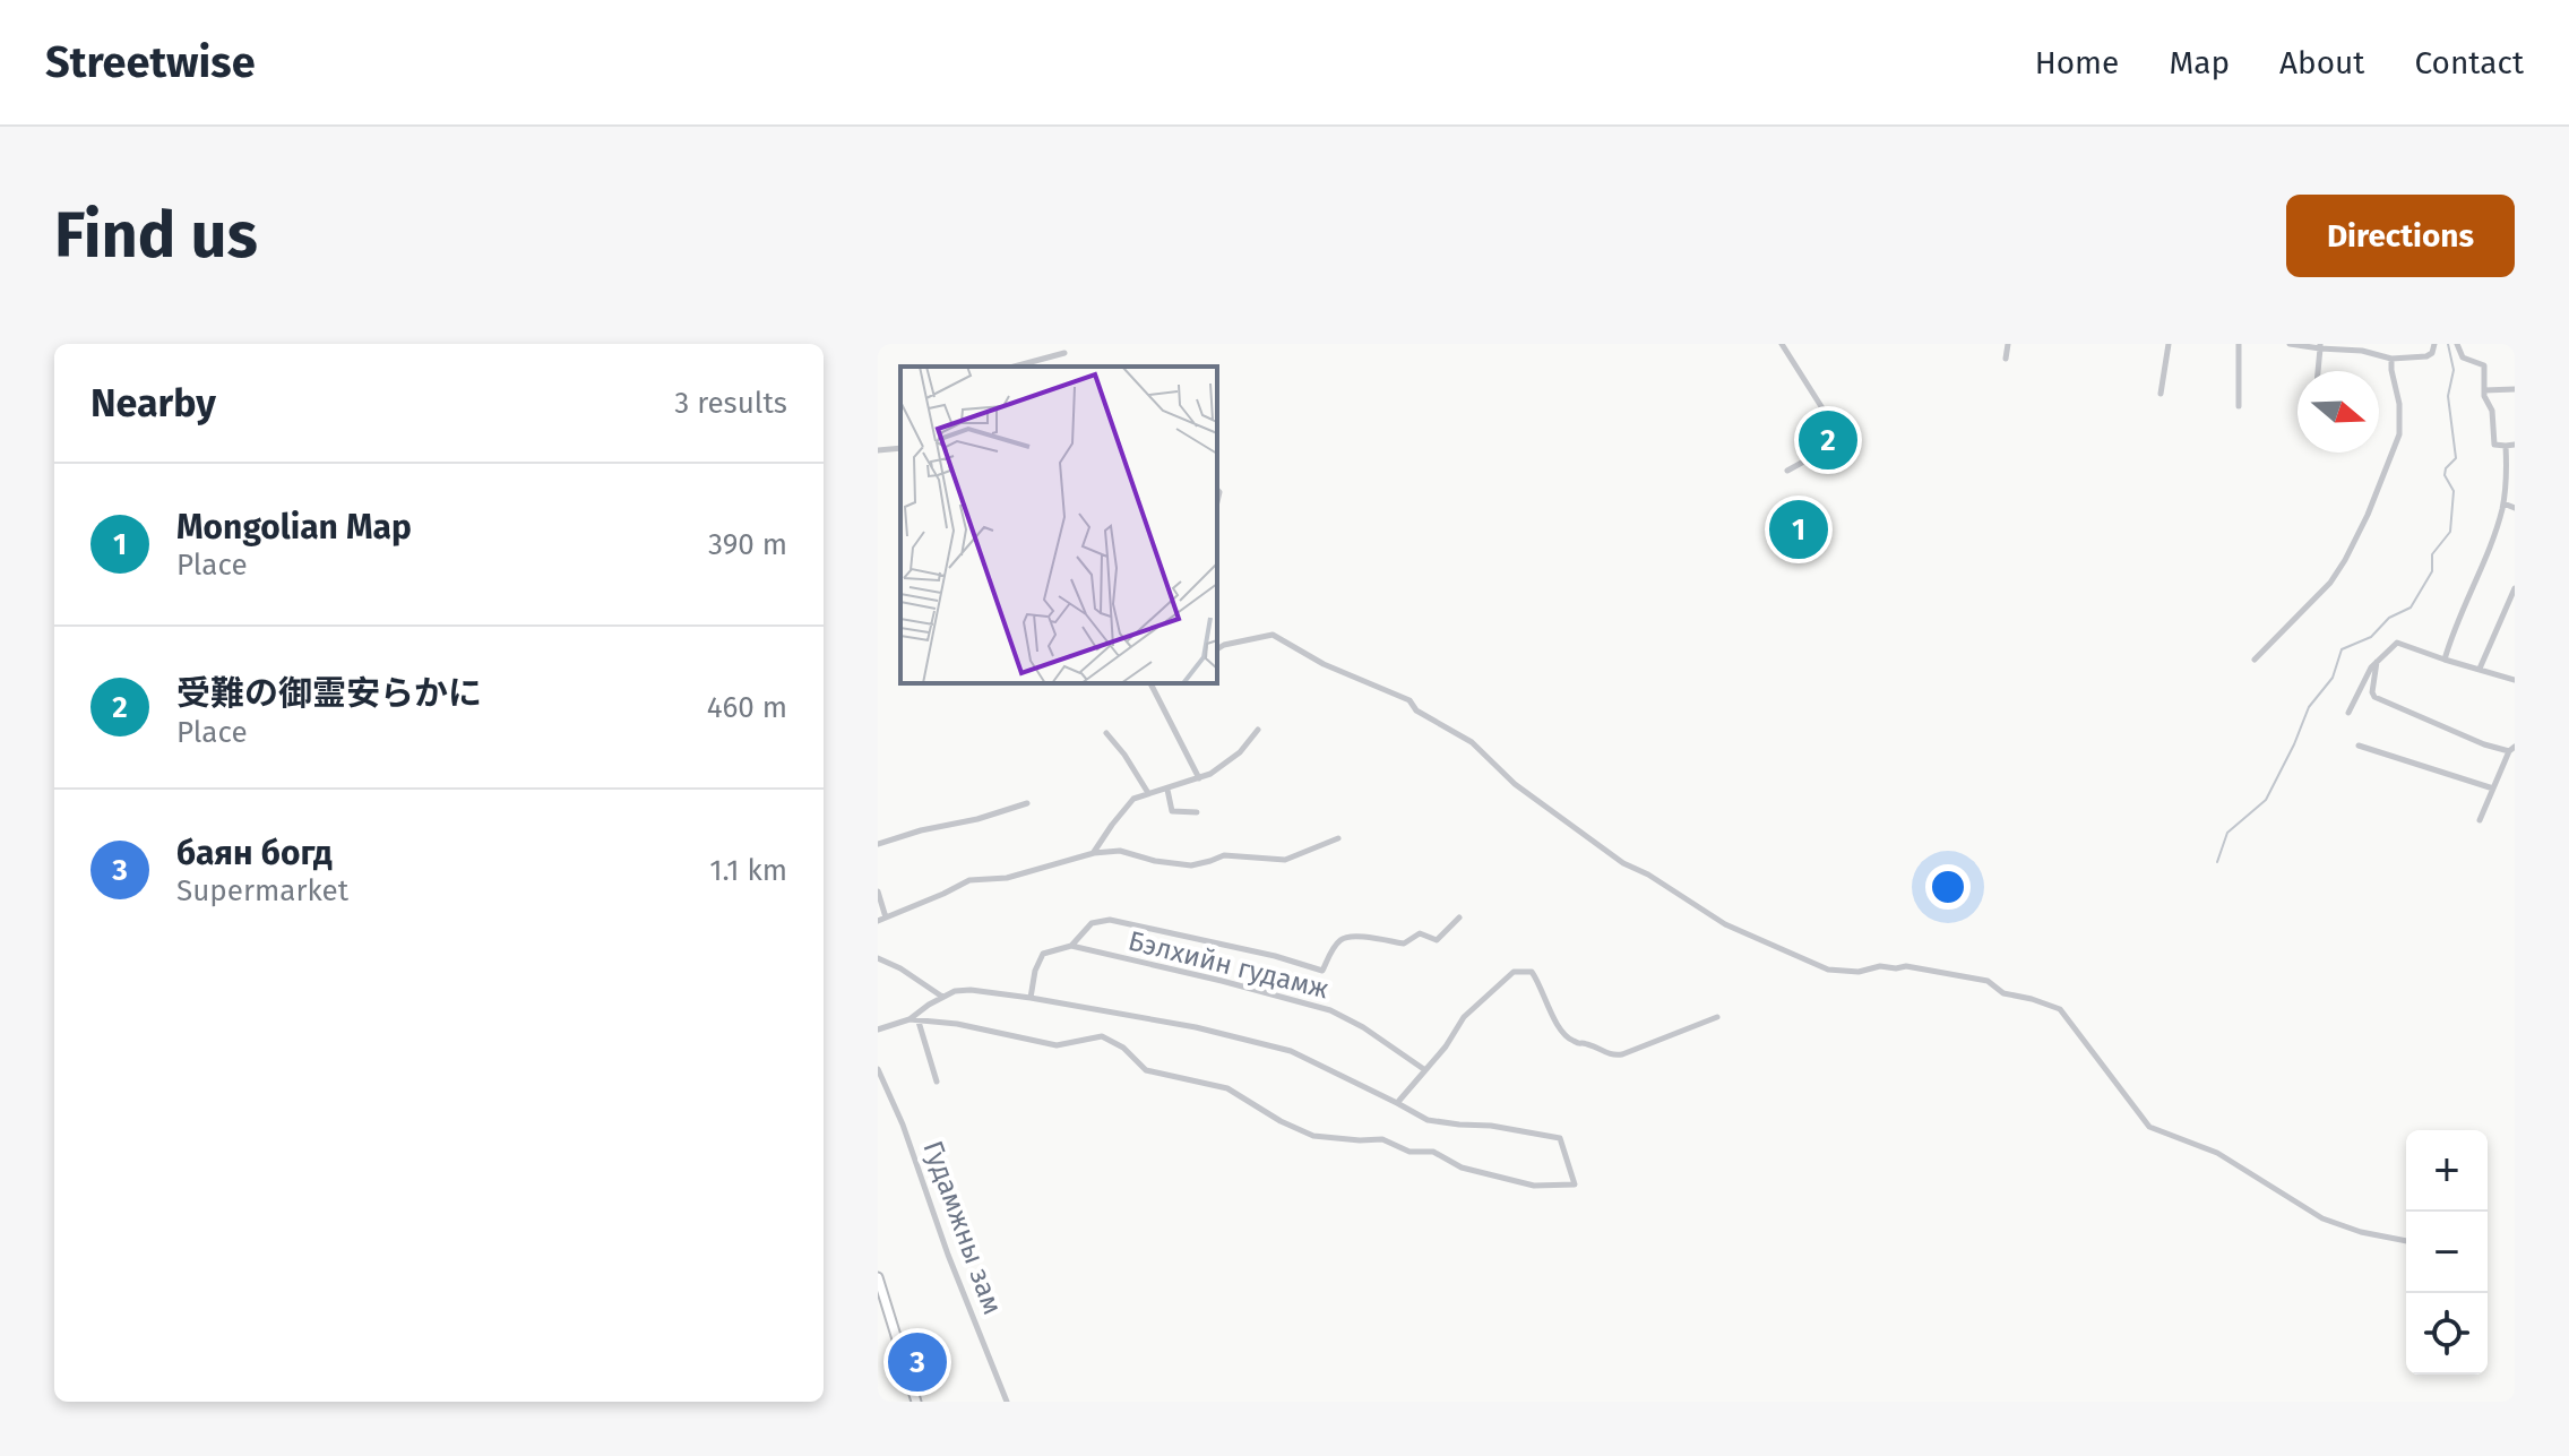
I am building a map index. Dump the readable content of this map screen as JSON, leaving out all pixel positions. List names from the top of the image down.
{
  "streets": {
    "street": ["Бэлхийн гудамж", "Гудамжны зам"]
  },
  "north": "right",
  "page": {
    "header": "Streetwise",
    "nav": [
      "Home",
      "Map",
      "About",
      "Contact"
    ],
    "buttons": "Directions",
    "title": "Find us",
    "heading": ["Nearby", "3 results"],
    "pins": ["2", "1", "3"],
    "list": [
      {
        "mark": "1",
        "name": "Mongolian Map",
        "note": "Place",
        "value": "390 m"
      },
      {
        "mark": "2",
        "name": "受難の御霊安らかに",
        "note": "Place",
        "value": "460 m"
      },
      {
        "mark": "3",
        "name": "баян богд",
        "note": "Supermarket",
        "value": "1.1 km"
      }
    ],
    "map_buttons": ["+", "−"]
  }
}
